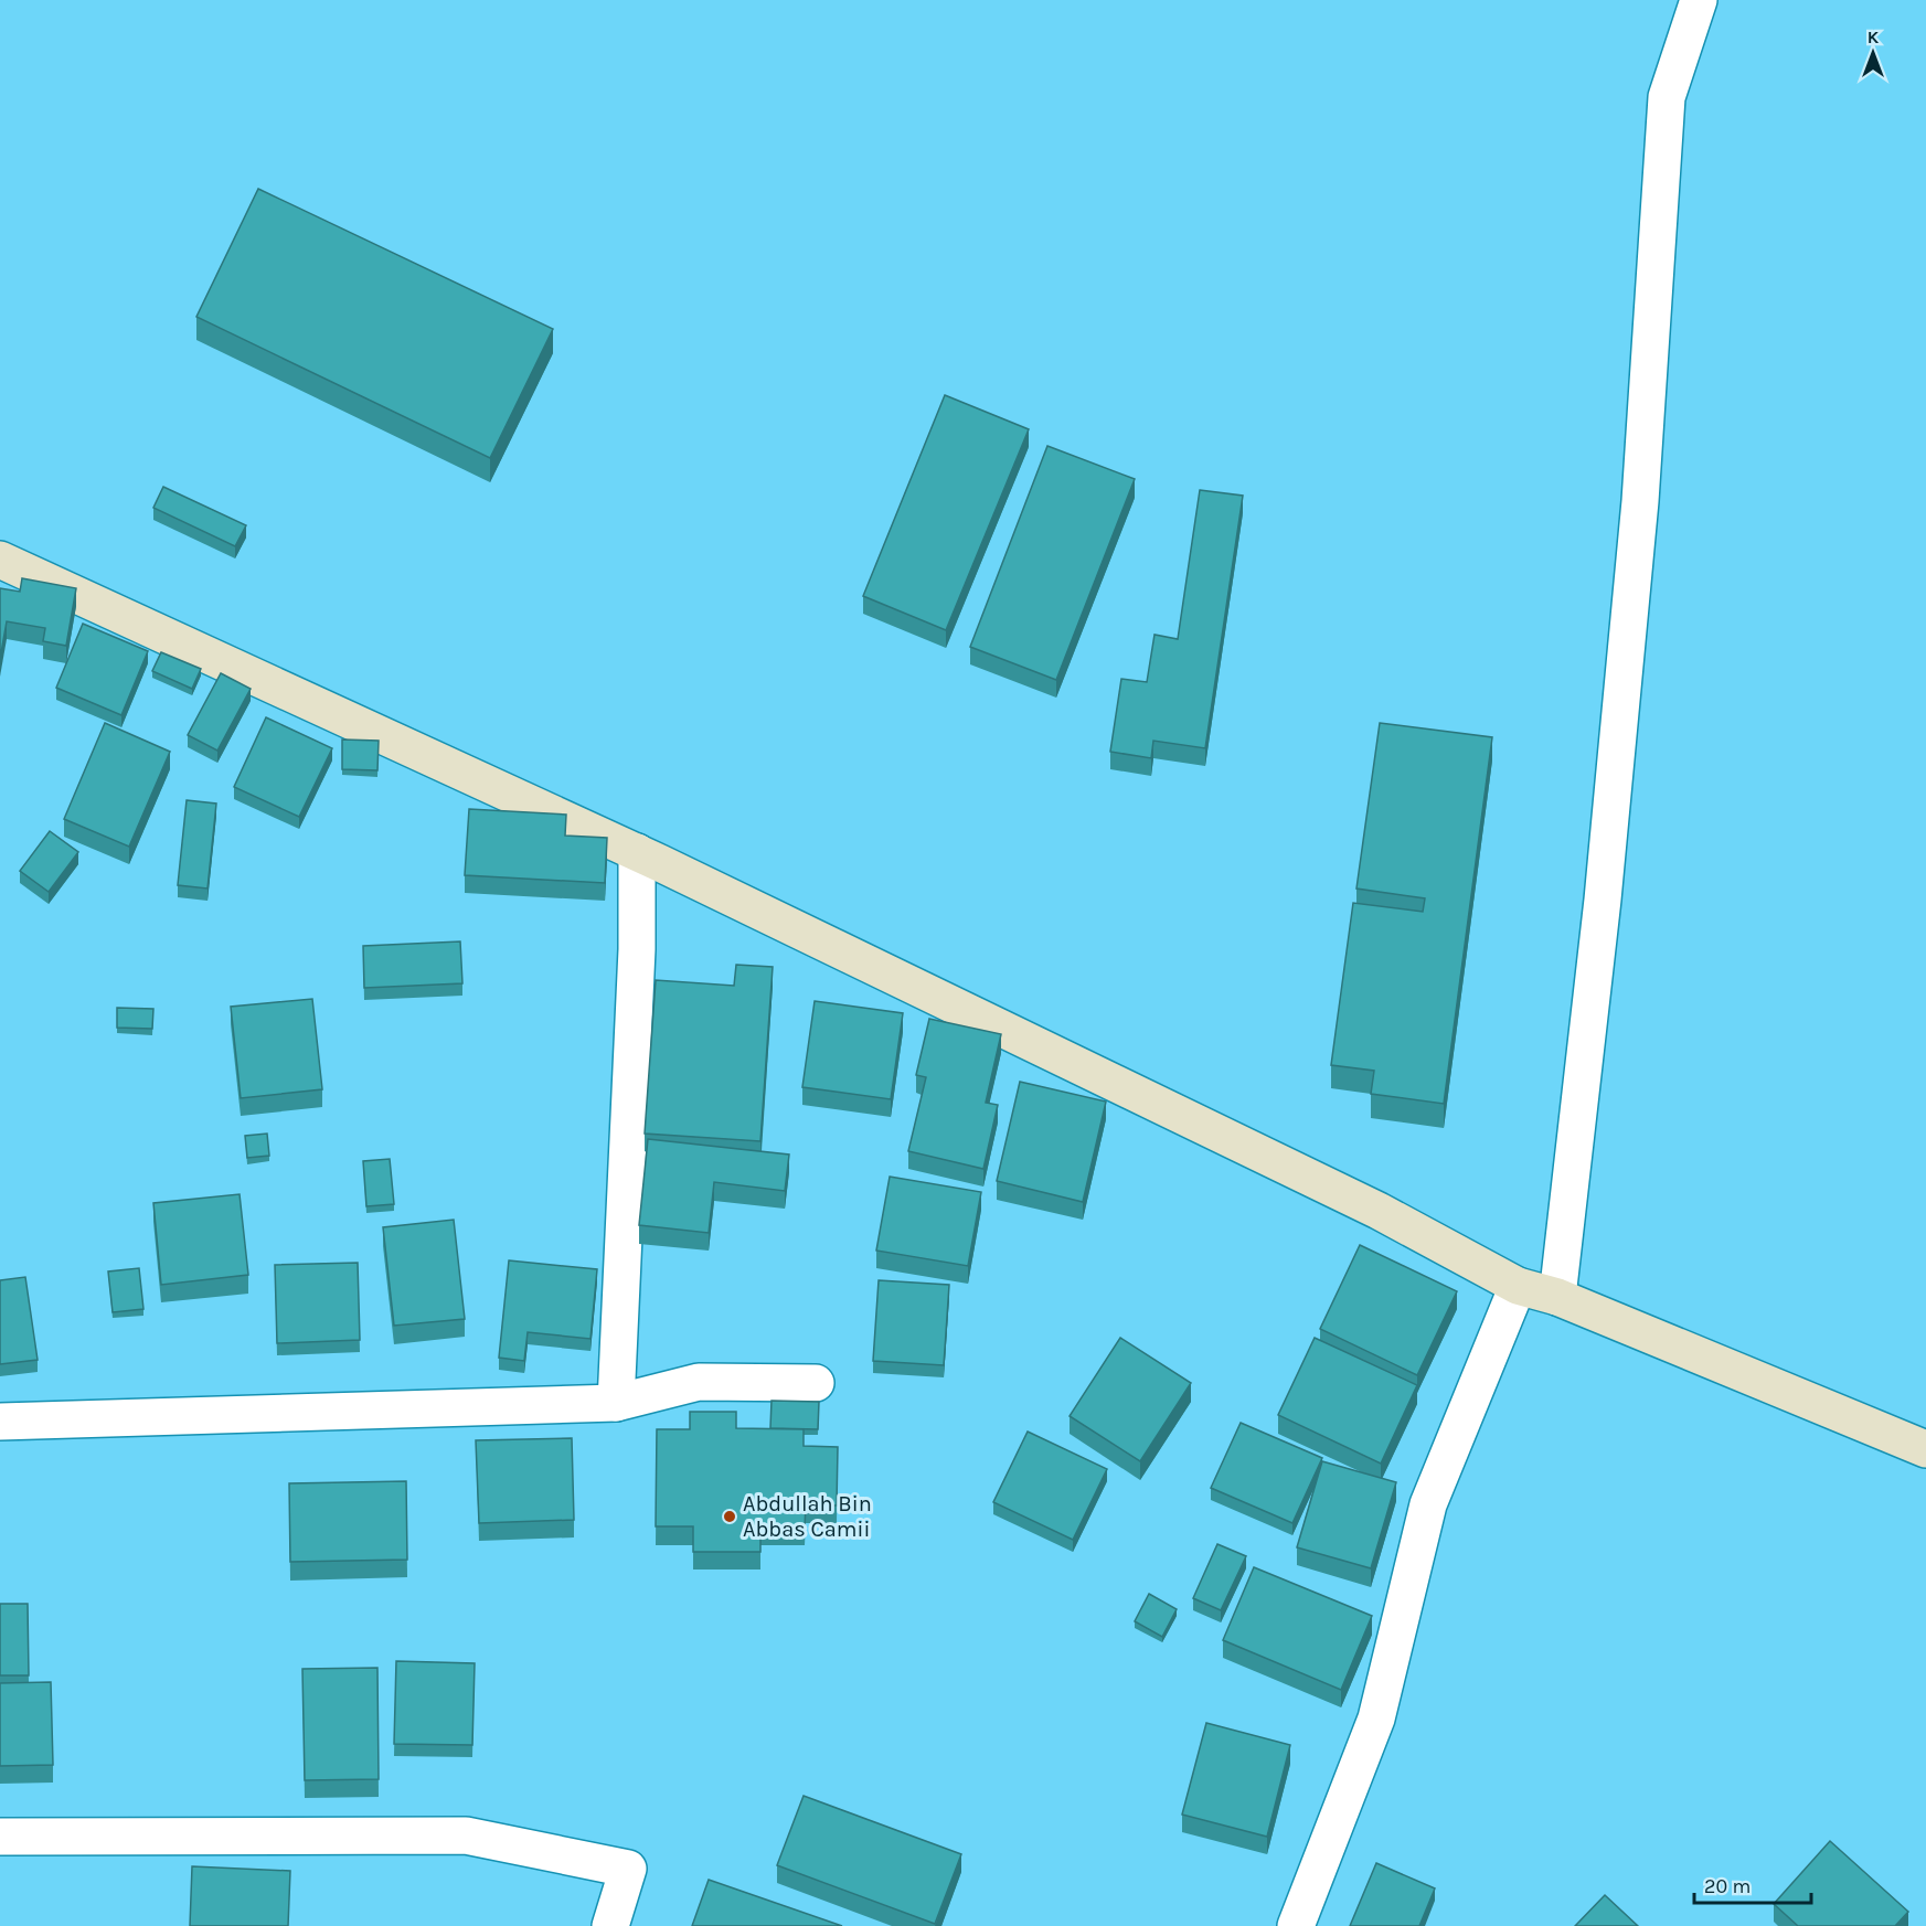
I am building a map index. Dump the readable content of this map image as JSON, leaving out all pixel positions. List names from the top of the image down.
{
  "places": ["Abdullah Bin Abbas Camii"],
  "scale_bar": "20 m",
  "north": "top"
}
